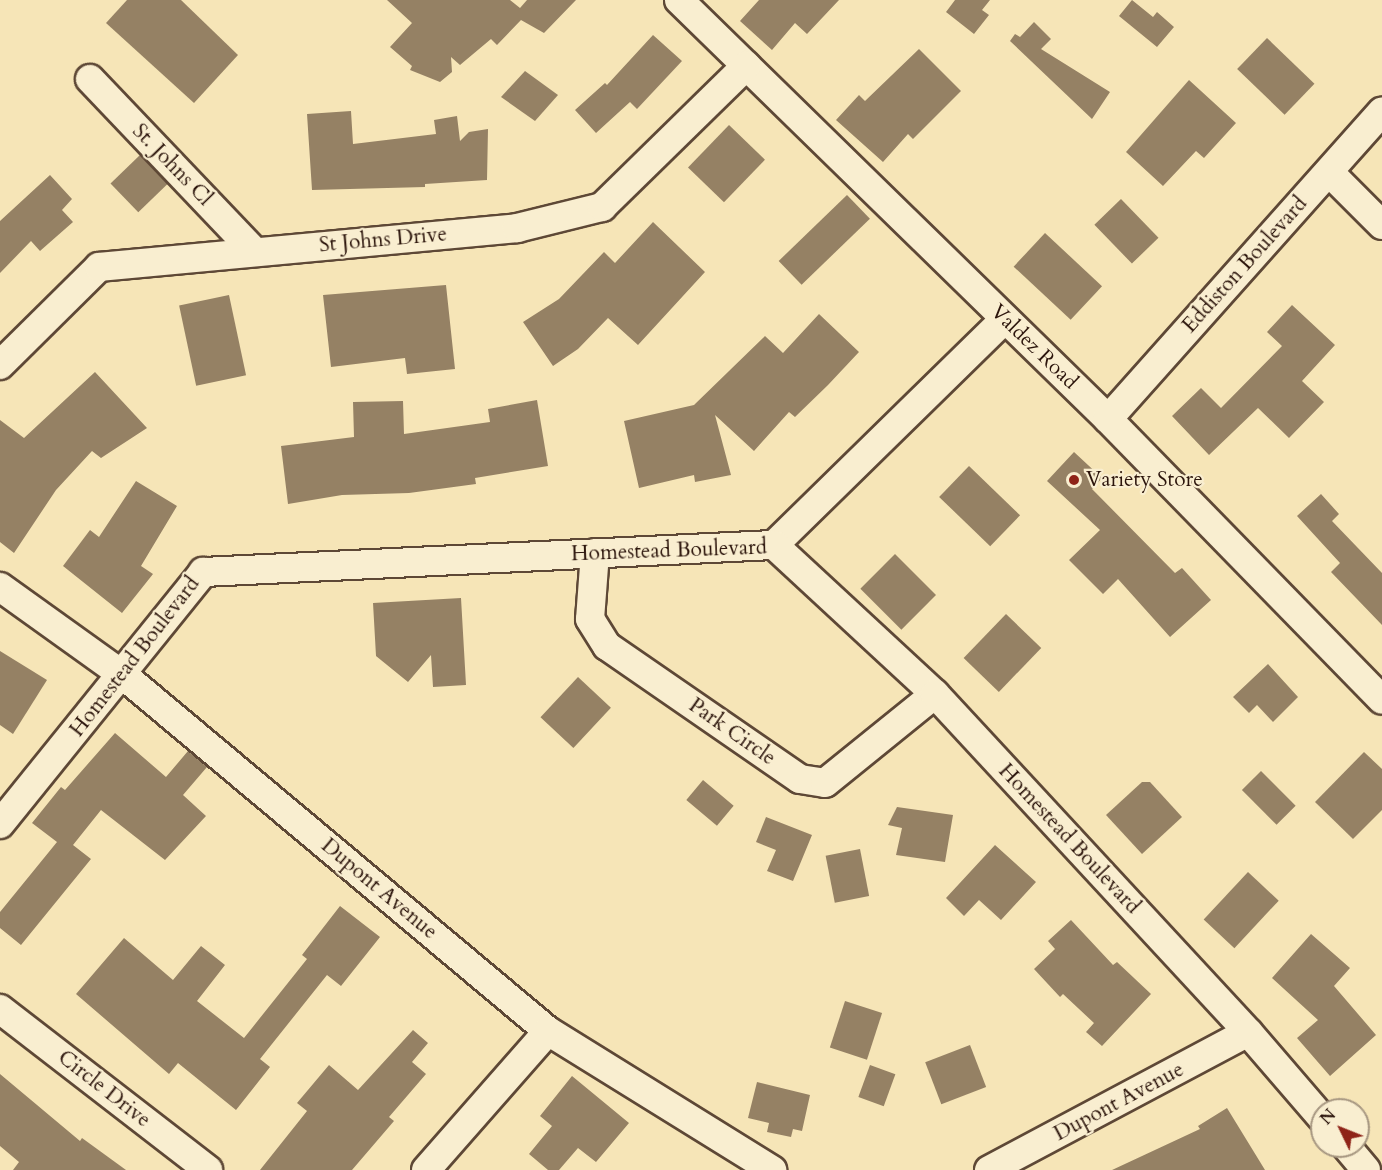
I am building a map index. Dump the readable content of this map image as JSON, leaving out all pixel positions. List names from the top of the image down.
{
  "streets": {
    "street": [
      "St. Johns Cl",
      "St Johns Drive",
      "Eddiston Boulevard",
      "Valdez Road",
      "Homestead Boulevard",
      "Park Circle",
      "Dupont Avenue",
      "Circle Drive"
    ]
  },
  "crossings": [
    ["St. Johns Cl", "St Johns Drive"],
    ["St Johns Drive", "Valdez Road"],
    ["Eddiston Boulevard", "Valdez Road"],
    ["Homestead Boulevard", "Park Circle"],
    ["Homestead Boulevard", "Dupont Avenue"]
  ],
  "places": ["Variety Store"],
  "north": "top left"
}
